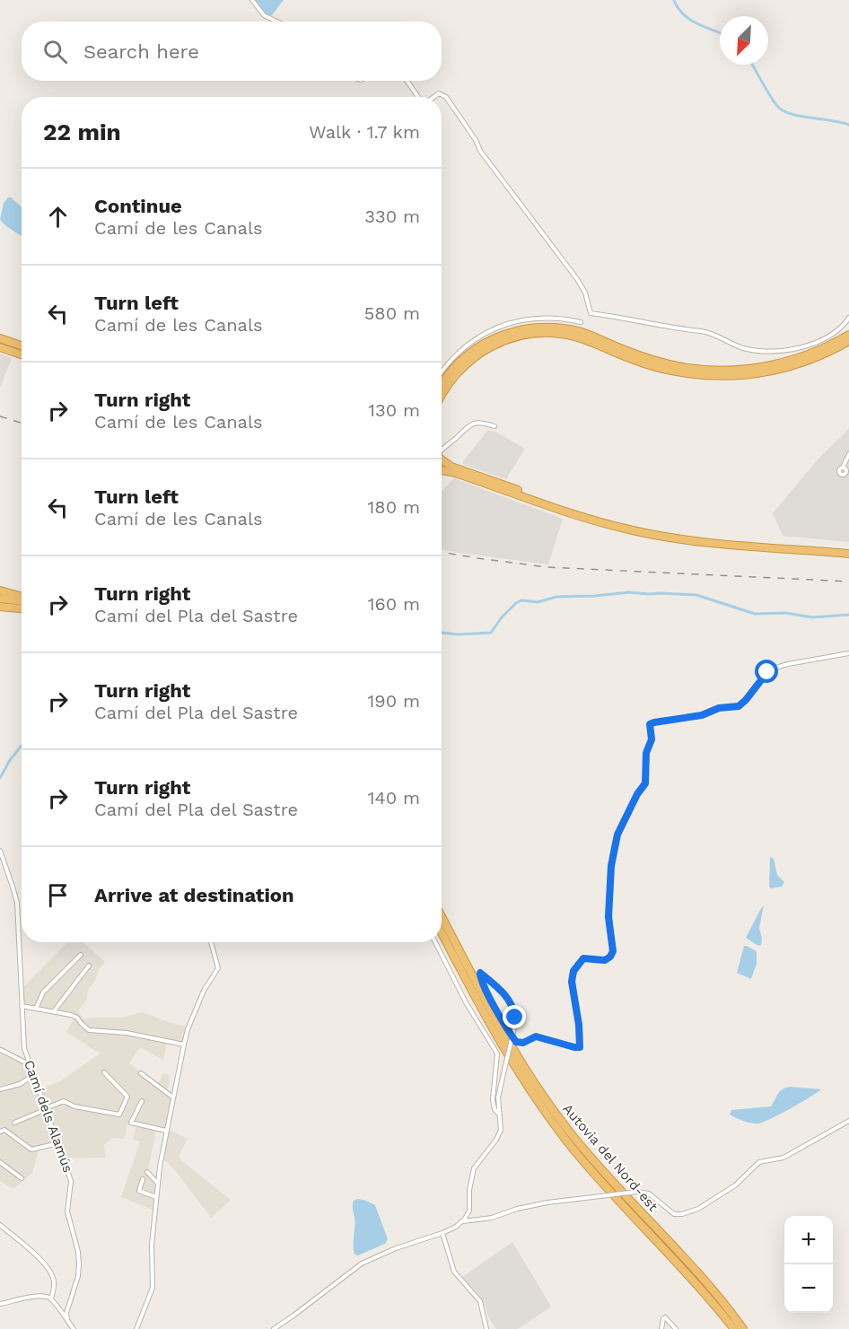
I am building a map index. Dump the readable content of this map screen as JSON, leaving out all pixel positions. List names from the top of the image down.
{
  "streets": {
    "highway": ["Autovia del Nord-est"],
    "street": ["Camí dels Alamús"]
  },
  "north": "bottom left",
  "page": {
    "search": "Search here",
    "heading": ["22 min", "Walk · 1.7 km"],
    "list": [
      ["Continue", "Camí de les Canals", "330 m"],
      ["Turn left", "Camí de les Canals", "580 m"],
      ["Turn right", "Camí de les Canals", "130 m"],
      ["Turn left", "Camí de les Canals", "180 m"],
      ["Turn right", "Camí del Pla del Sastre", "160 m"],
      ["Turn right", "Camí del Pla del Sastre", "190 m"],
      ["Turn right", "Camí del Pla del Sastre", "140 m"],
      "Arrive at destination"
    ],
    "map_buttons": ["+", "−"]
  }
}
